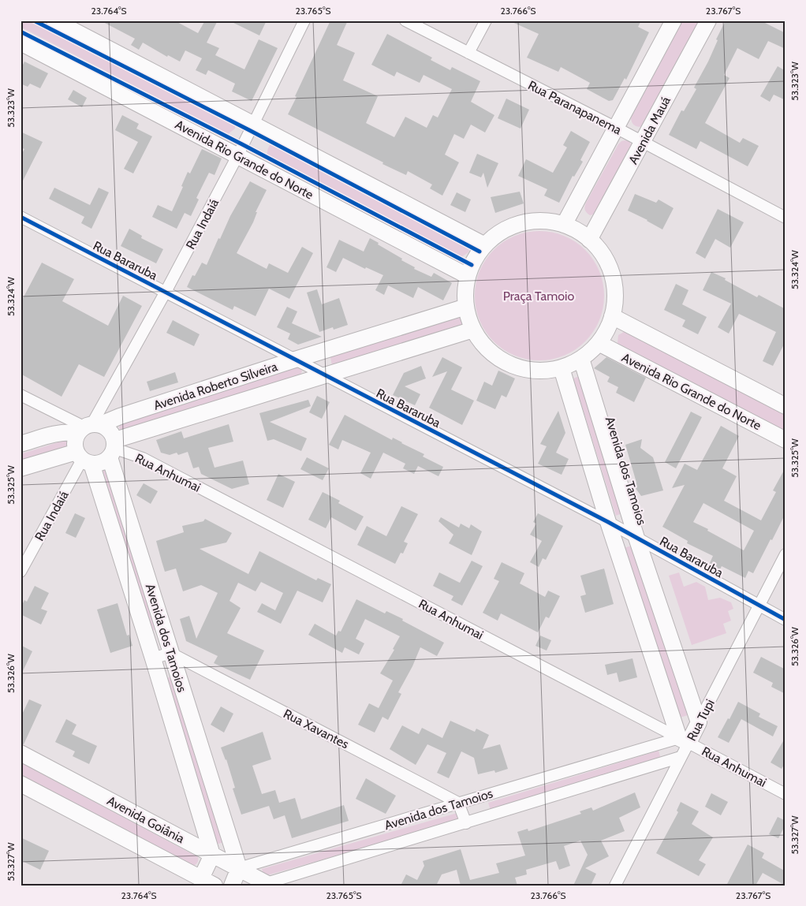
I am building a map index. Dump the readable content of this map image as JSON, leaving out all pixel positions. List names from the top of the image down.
{
  "streets": {
    "street": [
      "Rua Paranapanema",
      "Avenida Mauá",
      "Avenida Rio Grande do Norte",
      "Rua Indaiá",
      "Rua Bararuba",
      "Avenida Roberto Silveira",
      "Avenida dos Tamoios",
      "Rua Anhumai",
      "Rua Tupi",
      "Rua Xavantes",
      "Avenida Goiânia"
    ]
  },
  "crossings": [
    ["Rua Paranapanema", "Avenida Mauá"],
    ["Avenida Rio Grande do Norte", "Rua Indaiá"],
    ["Rua Indaiá", "Rua Bararuba"],
    ["Rua Indaiá", "Avenida Roberto Silveira"],
    ["Rua Indaiá", "Avenida dos Tamoios"],
    ["Rua Indaiá", "Rua Anhumai"],
    ["Rua Bararuba", "Avenida Roberto Silveira"],
    ["Rua Bararuba", "Avenida dos Tamoios"],
    ["Rua Bararuba", "Rua Tupi"],
    ["Avenida Roberto Silveira", "Avenida dos Tamoios"],
    ["Avenida Roberto Silveira", "Rua Anhumai"],
    ["Avenida dos Tamoios", "Rua Anhumai"],
    ["Avenida dos Tamoios", "Rua Tupi"],
    ["Avenida dos Tamoios", "Rua Xavantes"],
    ["Avenida dos Tamoios", "Avenida Goiânia"],
    ["Rua Anhumai", "Rua Tupi"]
  ],
  "parks": ["Praça Tamoio"],
  "coordinates": [
    "23.764°S",
    "23.765°S",
    "23.766°S",
    "23.767°S",
    "53.323°W",
    "53.324°W",
    "53.325°W",
    "53.326°W",
    "53.327°W"
  ]
}
